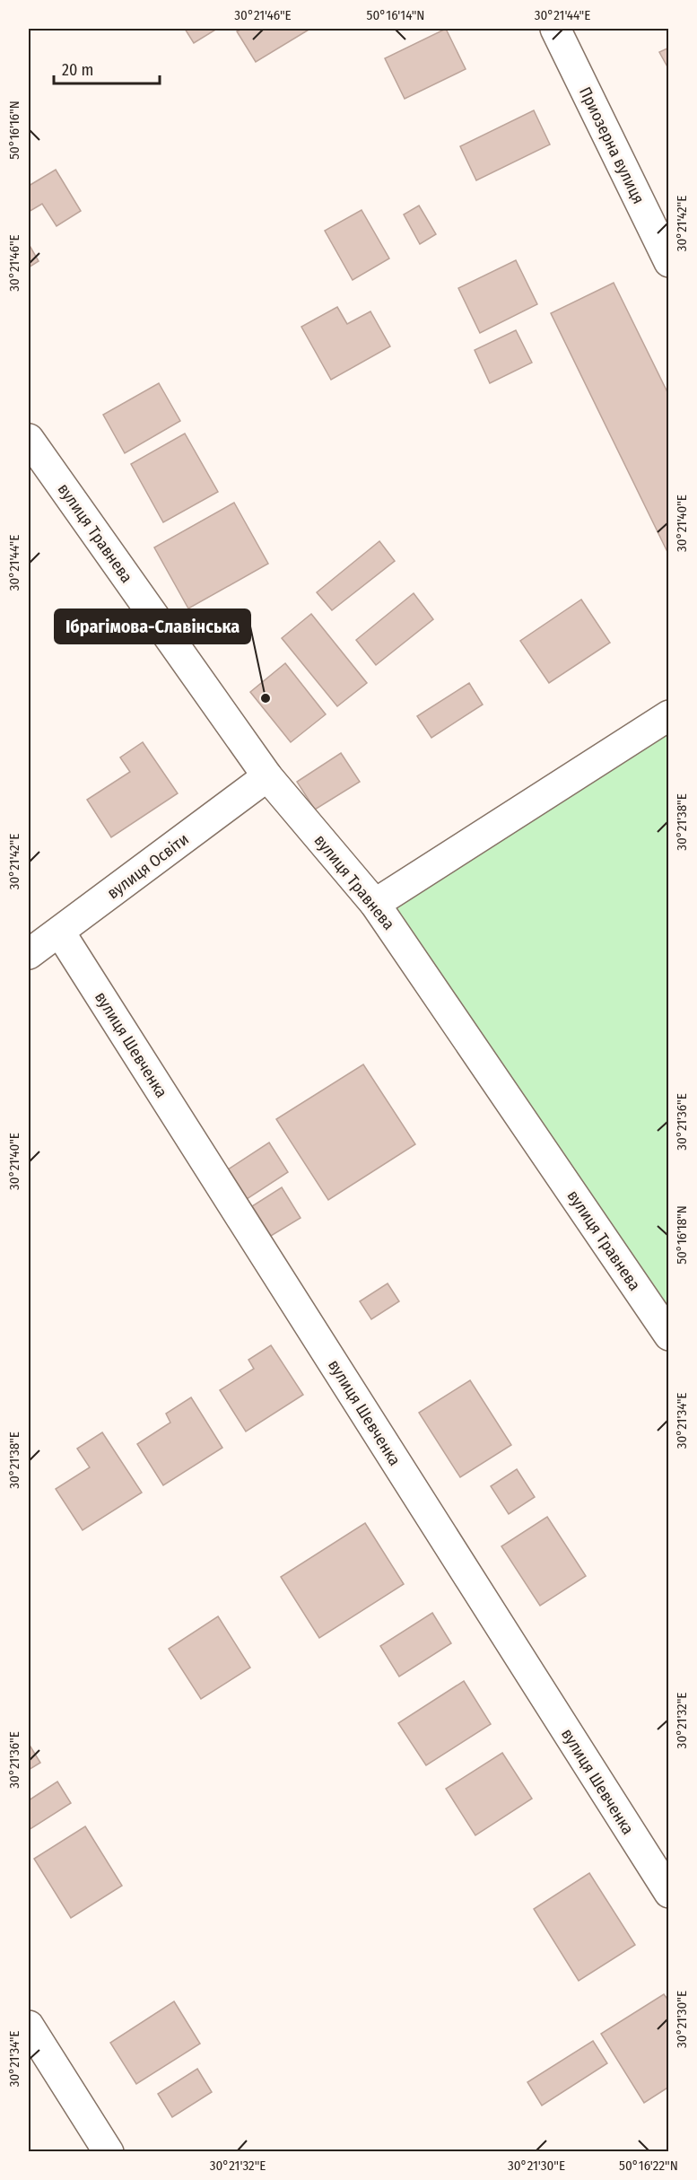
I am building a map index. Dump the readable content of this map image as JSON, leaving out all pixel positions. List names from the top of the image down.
{
  "streets": {
    "street": [
      "Приозерна вулиця",
      "вулиця Травнева",
      "вулиця Освіти",
      "вулиця Шевченка"
    ]
  },
  "crossings": [
    ["вулиця Травнева", "вулиця Освіти"],
    ["вулиця Освіти", "вулиця Шевченка"]
  ],
  "places": ["Ібрагімова-Славінська"],
  "scale_bar": "20 m",
  "coordinates": [
    "30°21'46\"E",
    "50°16'14\"N",
    "30°21'44\"E",
    "50°16'16\"N",
    "30°21'42\"E",
    "30°21'40\"E",
    "30°21'38\"E",
    "30°21'36\"E",
    "50°16'18\"N",
    "30°21'34\"E",
    "30°21'32\"E",
    "30°21'30\"E",
    "50°16'22\"N"
  ]
}
